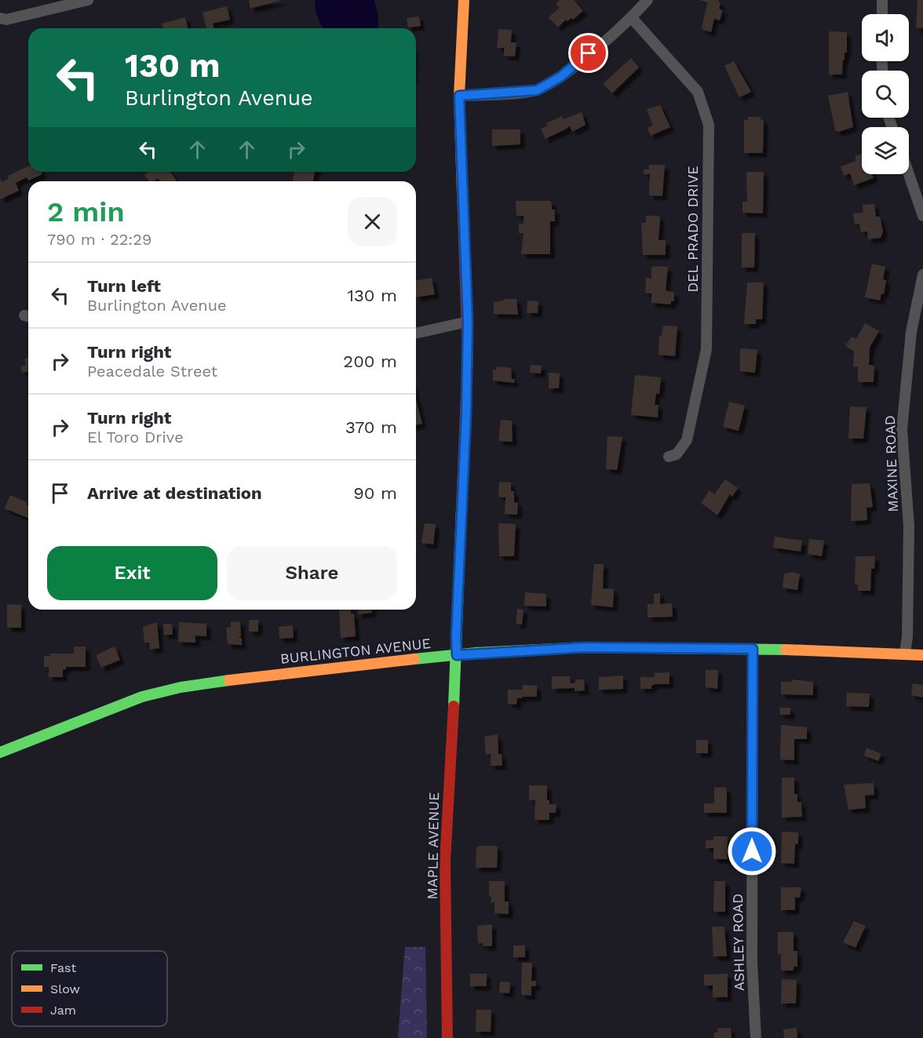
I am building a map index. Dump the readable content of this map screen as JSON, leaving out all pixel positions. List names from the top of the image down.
{
  "streets": {
    "main road": ["BURLINGTON AVENUE", "MAPLE AVENUE"],
    "street": ["DEL PRADO DRIVE", "MAXINE ROAD", "ASHLEY ROAD"]
  },
  "crossings": [
    ["MAXINE ROAD", "BURLINGTON AVENUE"],
    ["BURLINGTON AVENUE", "MAPLE AVENUE"],
    ["BURLINGTON AVENUE", "ASHLEY ROAD"]
  ],
  "legend": ["Fast", "Slow", "Jam"],
  "page": {
    "turn": ["130 m", "Burlington Avenue"],
    "heading": ["2 min", "790 m · 22:29"],
    "list": [
      {
        "name": "Turn left",
        "note": "Burlington Avenue",
        "value": "130 m"
      },
      {
        "name": "Turn right",
        "note": "Peacedale Street",
        "value": "200 m"
      },
      {
        "name": "Turn right",
        "note": "El Toro Drive",
        "value": "370 m"
      },
      {
        "name": "Arrive at destination",
        "value": "90 m"
      }
    ],
    "buttons": ["Exit", "Share"]
  }
}
